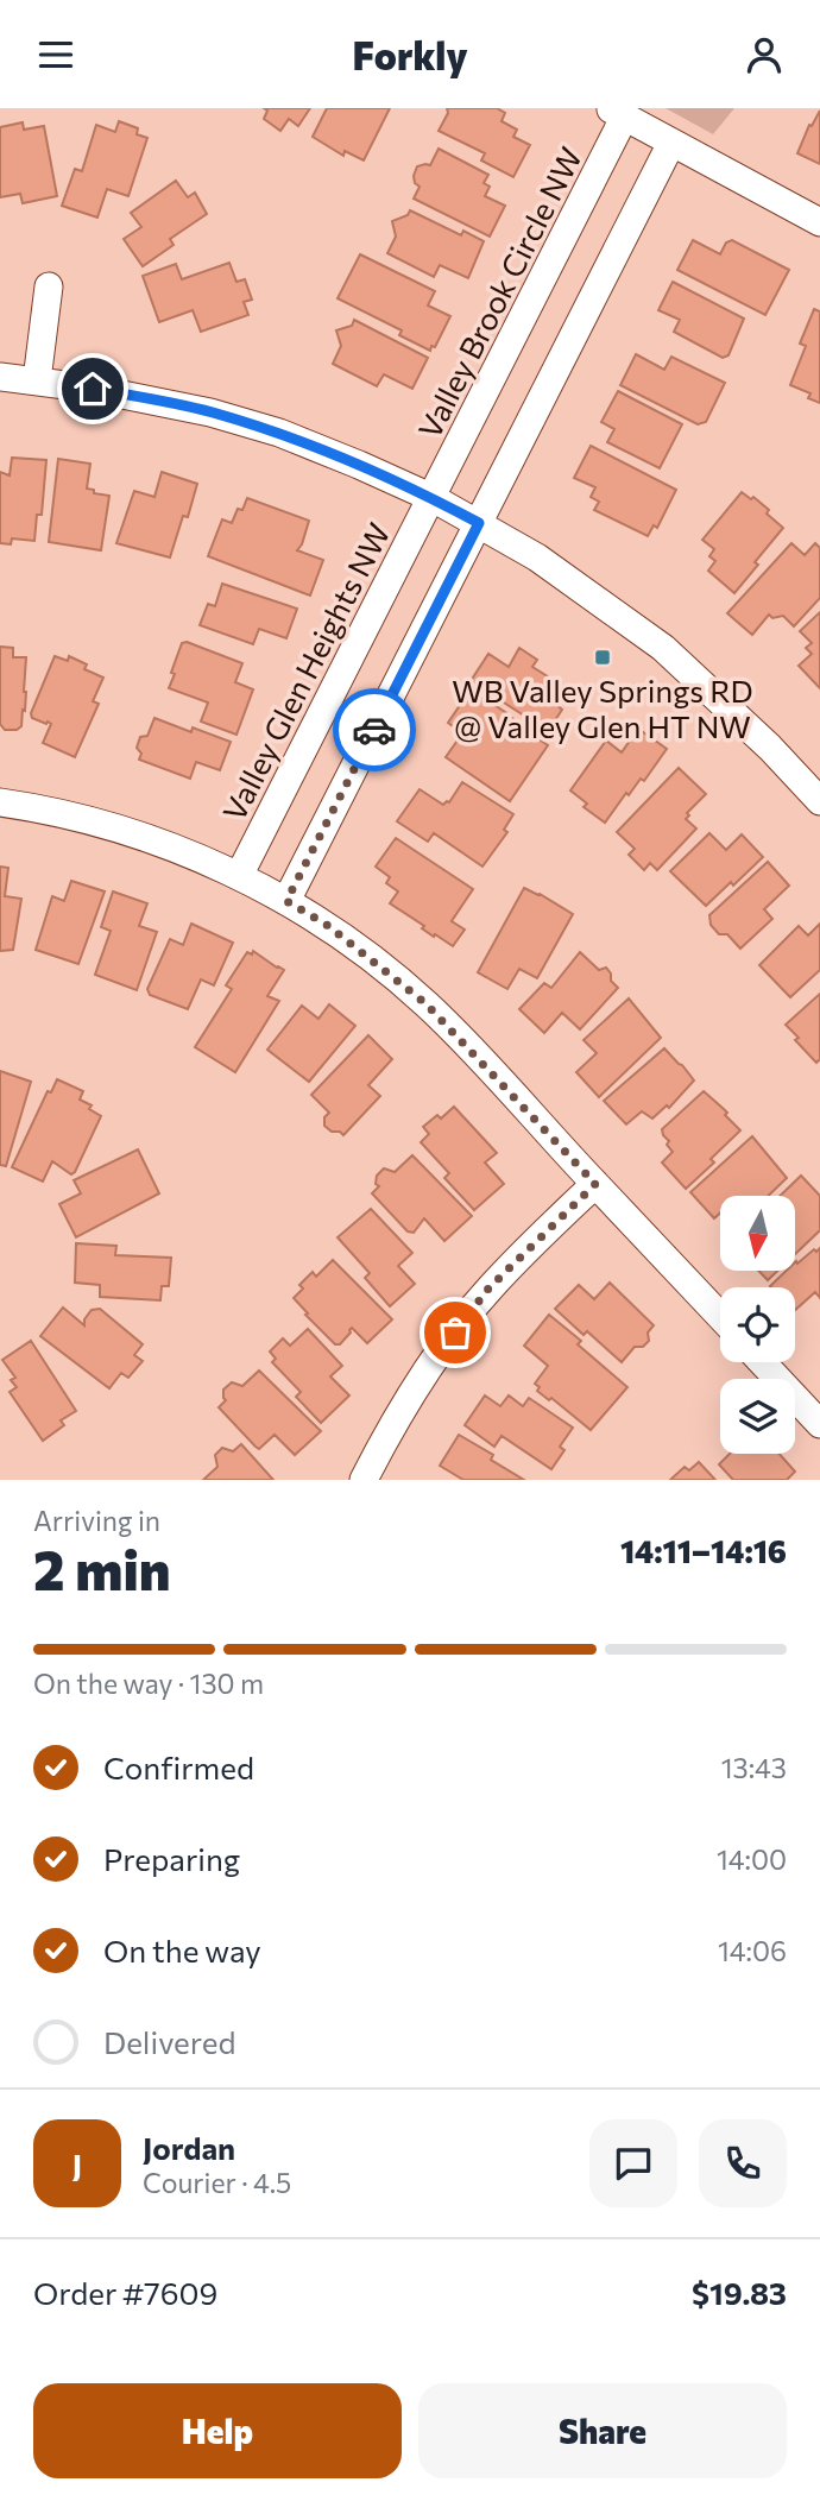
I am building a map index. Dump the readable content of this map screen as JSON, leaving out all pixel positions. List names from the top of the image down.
{
  "streets": {
    "street": ["Valley Brook Circle NW", "Valley Glen Heights NW"]
  },
  "crossings": [
    ["Valley Brook Circle NW", "Valley Glen Heights NW"]
  ],
  "places": {
    "transit": ["WB Valley Springs RD @ Valley Glen HT NW"]
  },
  "north": "bottom",
  "page": {
    "header": "Forkly",
    "heading": ["2 min", "Arriving in", "14:11–14:16"],
    "panel": [
      "Jordan",
      "Courier · 4.5",
      "Order #7609",
      "$19.83"
    ],
    "bar": "On the way · 130 m",
    "list": [
      ["Confirmed", "13:43"],
      ["Preparing", "14:00"],
      ["On the way", "14:06"],
      "Delivered"
    ],
    "round": "J",
    "buttons": ["Help", "Share"]
  }
}
